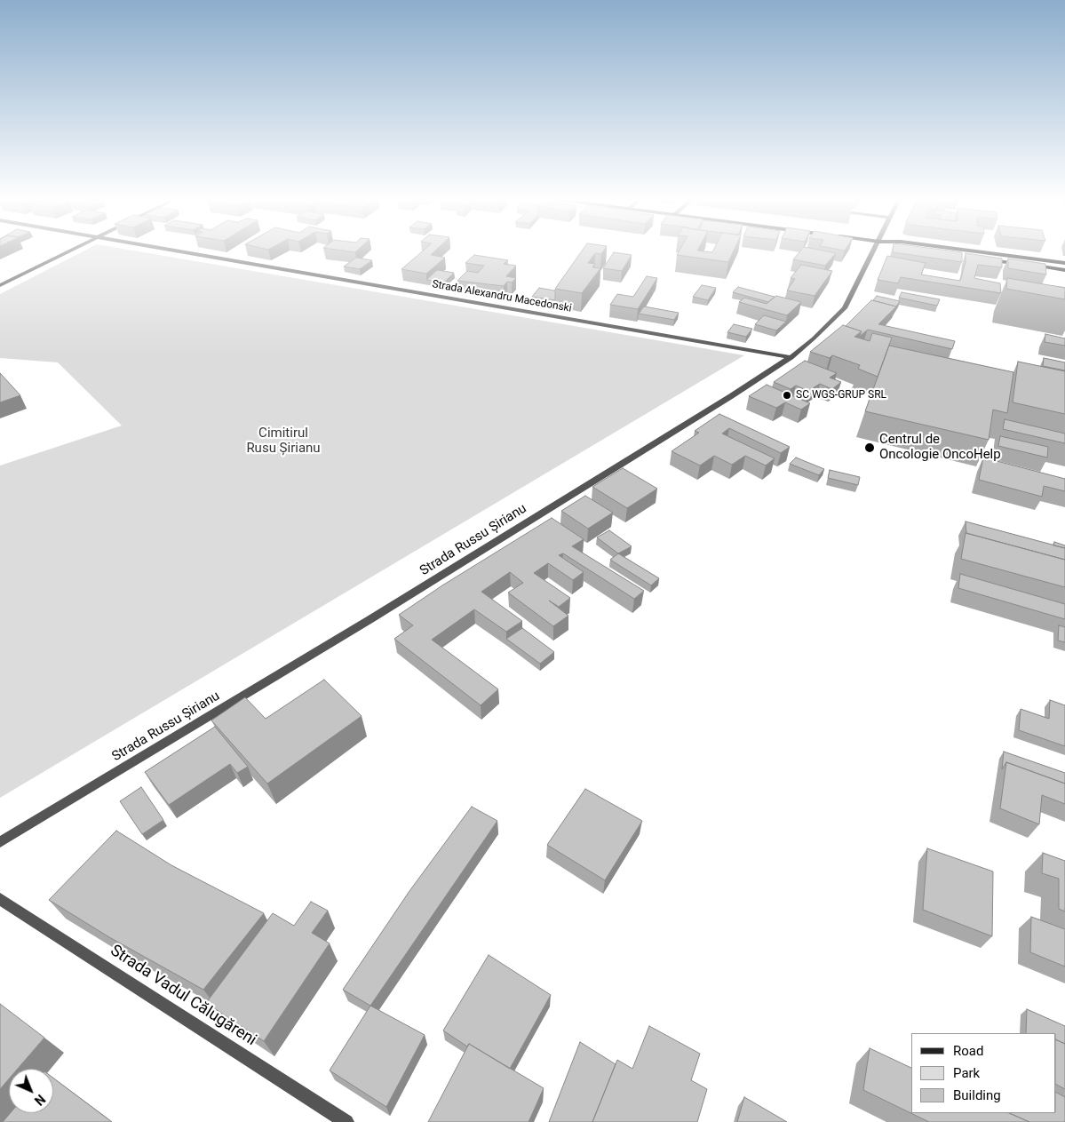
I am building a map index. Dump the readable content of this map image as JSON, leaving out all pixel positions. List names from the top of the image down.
{
  "streets": {
    "street": ["Strada Alexandru Macedonski", "Strada Russu Șirianu", "Strada Vadul Călugăreni"]
  },
  "crossings": [
    ["Strada Alexandru Macedonski", "Strada Russu Șirianu"]
  ],
  "parks": ["Cimitirul Rusu Șirianu"],
  "places": ["SC WGS-GRUP SRL", "Centrul de Oncologie OncoHelp"],
  "legend": ["Road", "Park", "Building"],
  "north": "bottom right"
}
